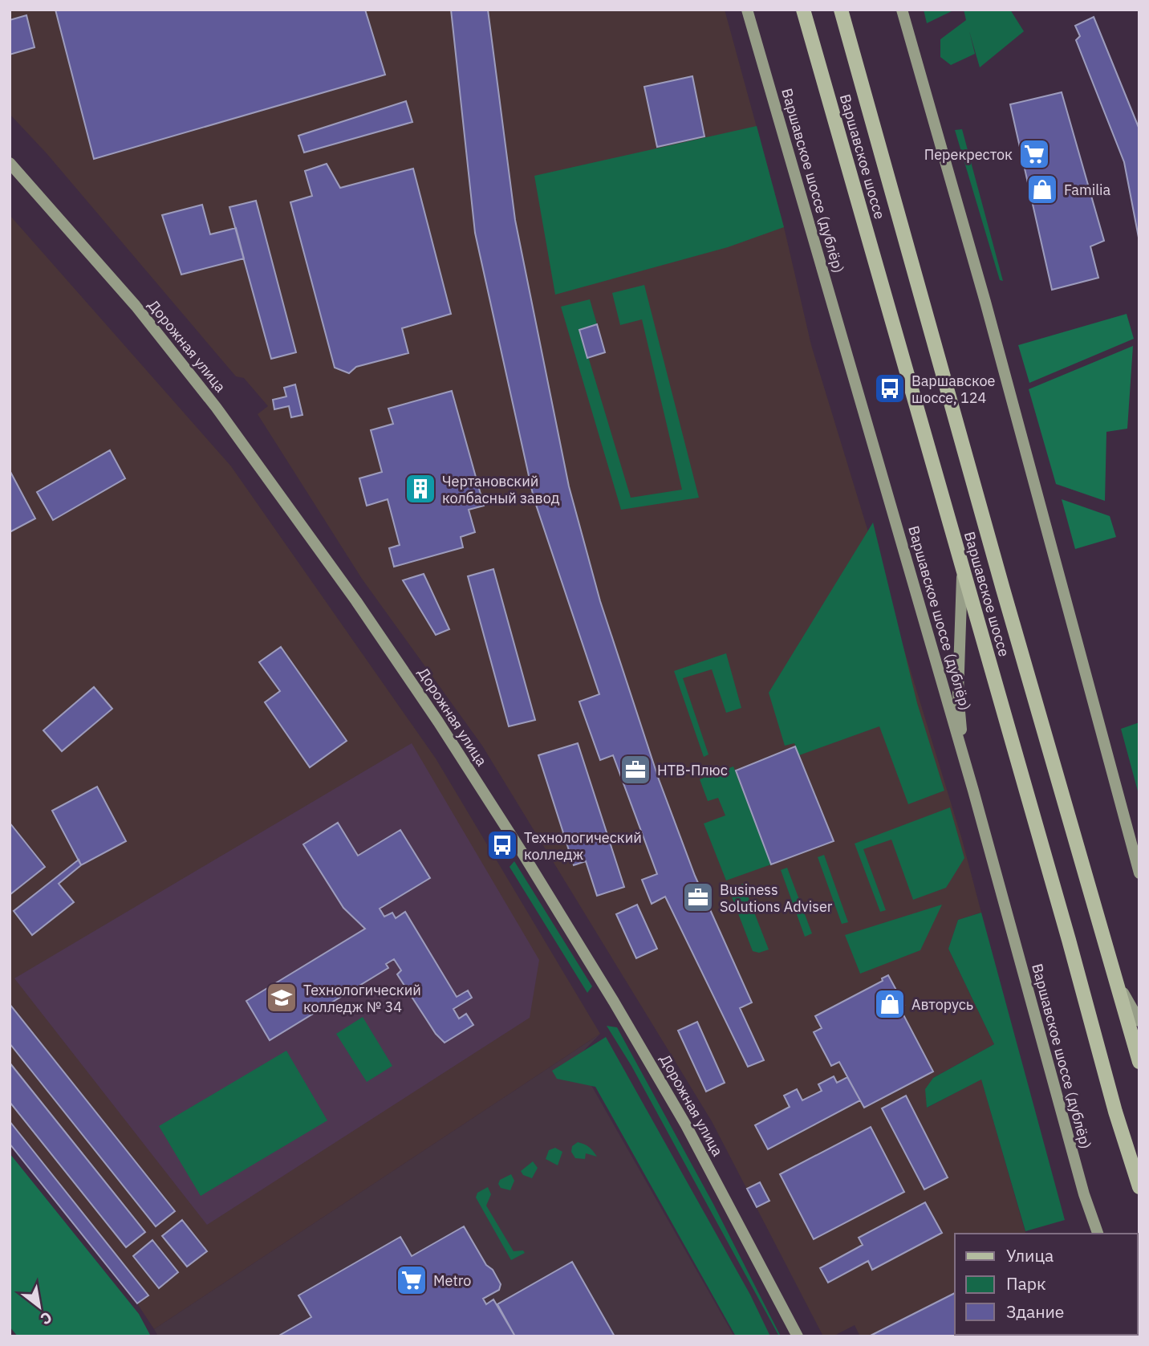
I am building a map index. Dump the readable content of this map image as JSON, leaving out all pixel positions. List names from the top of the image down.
{
  "streets": {
    "main road": ["Варшавское шоссе", "Варшавское шоссе (дублёр)", "Дорожная улица"]
  },
  "places": {
    "supermarket": ["Перекресток", "Metro"],
    "shop": ["Familia", "Авторусь"],
    "bus stop": ["Варшавское шоссе, 124", "Технологический колледж"],
    "building": ["Чертановский колбасный завод"],
    "office": ["НТВ-Плюс", "Business Solutions Adviser"],
    "school or university": ["Технологический колледж № 34"]
  },
  "legend": ["Улица", "Парк", "Здание"],
  "north": "bottom right"
}
